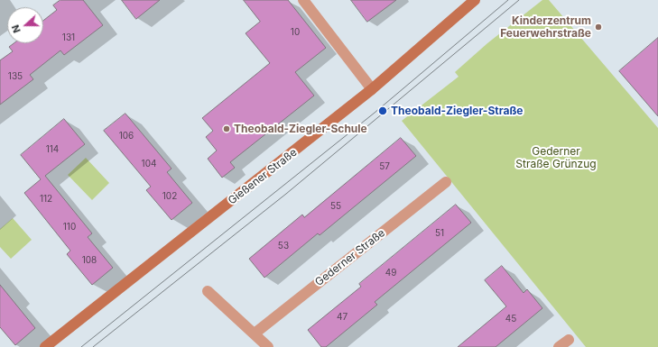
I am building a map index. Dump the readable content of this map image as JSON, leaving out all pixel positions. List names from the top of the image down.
{
  "streets": {
    "main road": ["Gießener Straße"],
    "street": ["Gederner Straße"]
  },
  "parks": ["Gederner Straße Grünzug"],
  "places": ["Kinderzentrum Feuerwehrstraße", "Theobald-Ziegler-Straße", "Theobald-Ziegler-Schule"],
  "house_numbers": [
    "10",
    "131",
    "135",
    "106",
    "114",
    "104",
    "57",
    "102",
    "112",
    "55",
    "110",
    "51",
    "53",
    "108",
    "49",
    "47",
    "45"
  ],
  "north": "left"
}
